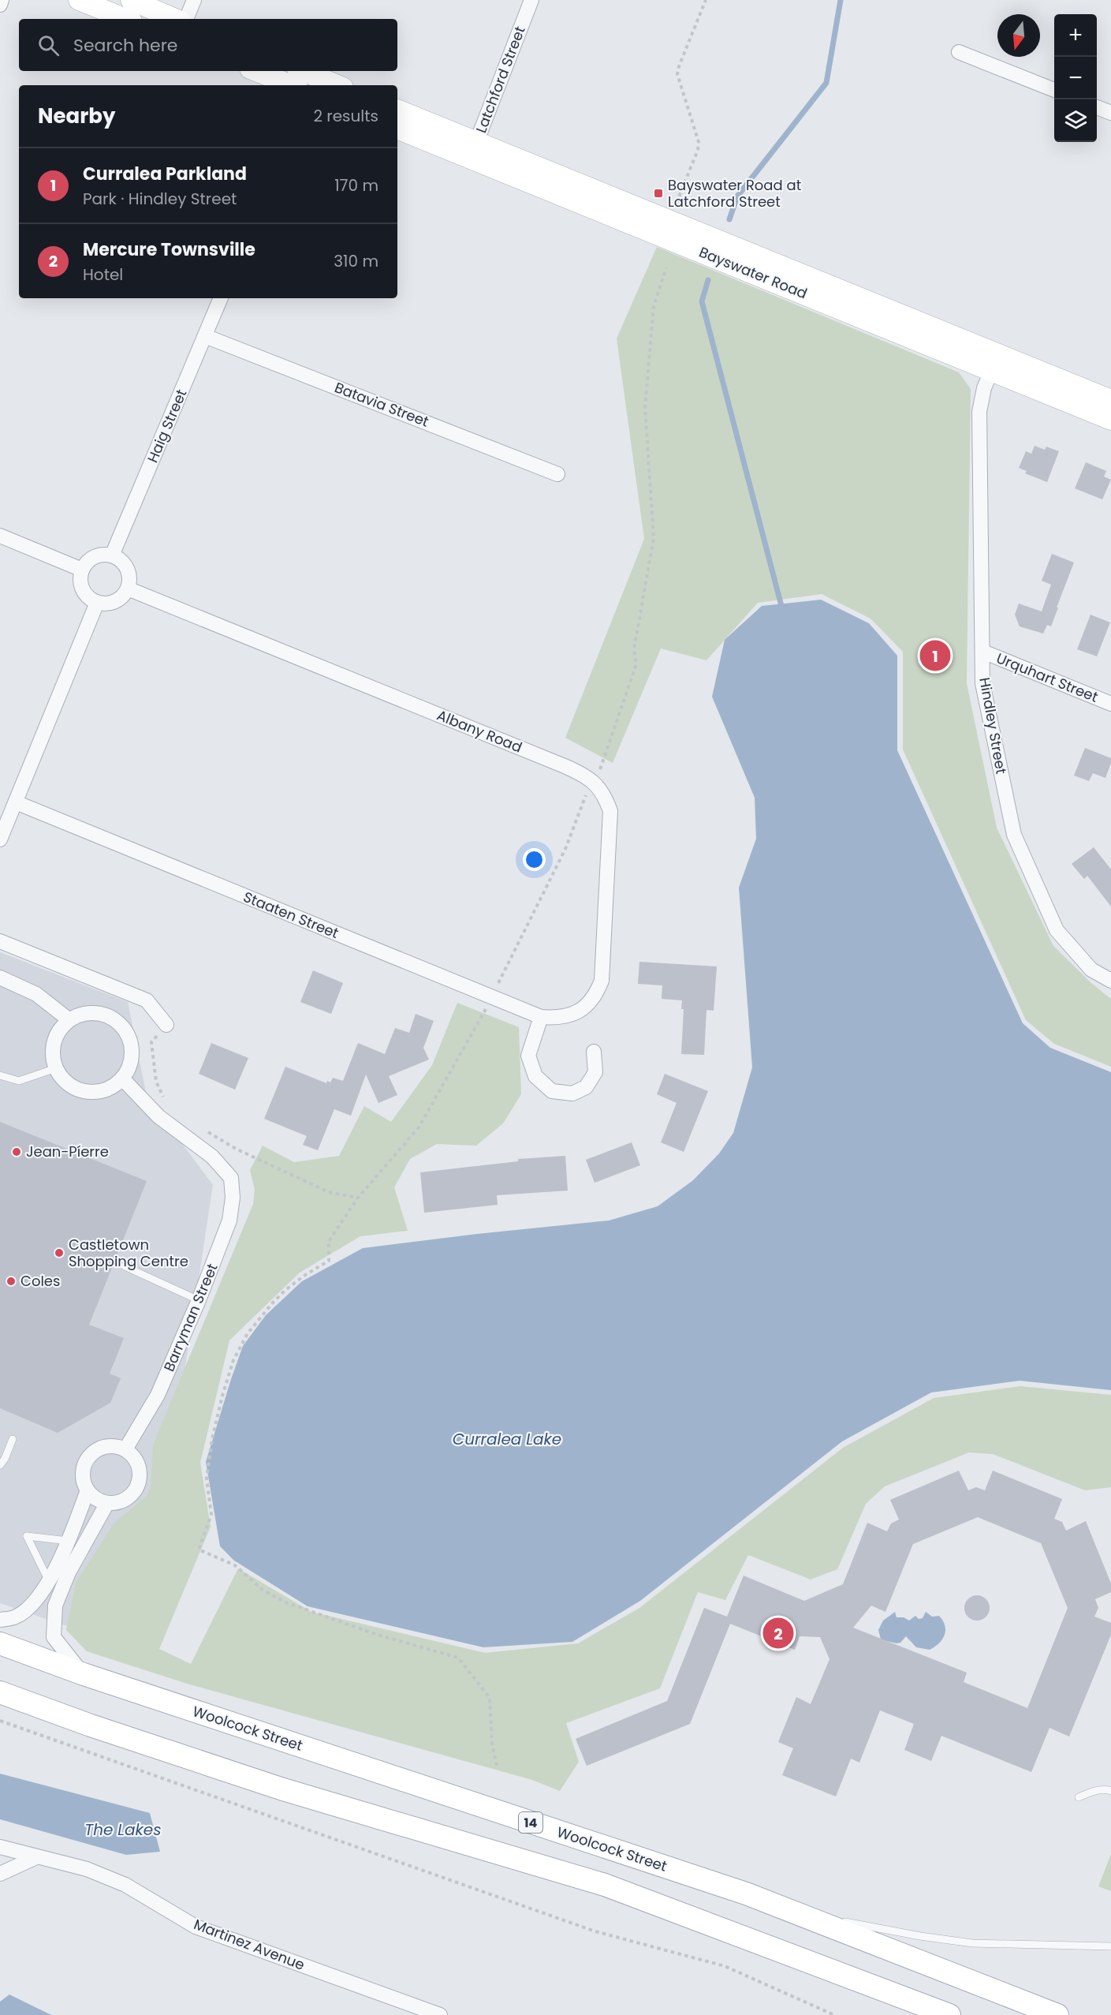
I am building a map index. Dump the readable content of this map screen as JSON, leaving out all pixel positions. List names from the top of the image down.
{
  "streets": {
    "main road": ["Bayswater Road", "Woolcock Street", "14"],
    "street": [
      "Latchford Street",
      "Batavia Street",
      "Haig Street",
      "Urquhart Street",
      "Hindley Street",
      "Albany Road",
      "Staaten Street",
      "Barryman Street",
      "Martinez Avenue"
    ]
  },
  "crossings": [
    ["Latchford Street", "Bayswater Road"],
    ["Bayswater Road", "Hindley Street"],
    ["Batavia Street", "Haig Street"],
    ["Haig Street", "Albany Road"],
    ["Urquhart Street", "Hindley Street"],
    ["Albany Road", "Staaten Street"]
  ],
  "water": ["Curralea Lake", "The Lakes"],
  "places": {
    "transit": ["Bayswater Road at Latchford Street"],
    "other": ["Jean-Píerre", "Castletown Shopping Centre", "Coles"]
  },
  "north": "bottom",
  "page": {
    "map_buttons": ["+", "−"],
    "search": "Search here",
    "heading": ["Nearby", "2 results"],
    "list": [
      {
        "mark": "1",
        "name": "Curralea Parkland",
        "note": "Park · Hindley Street",
        "value": "170 m"
      },
      {
        "mark": "2",
        "name": "Mercure Townsville",
        "note": "Hotel",
        "value": "310 m"
      }
    ],
    "pins": ["1", "2"]
  }
}
